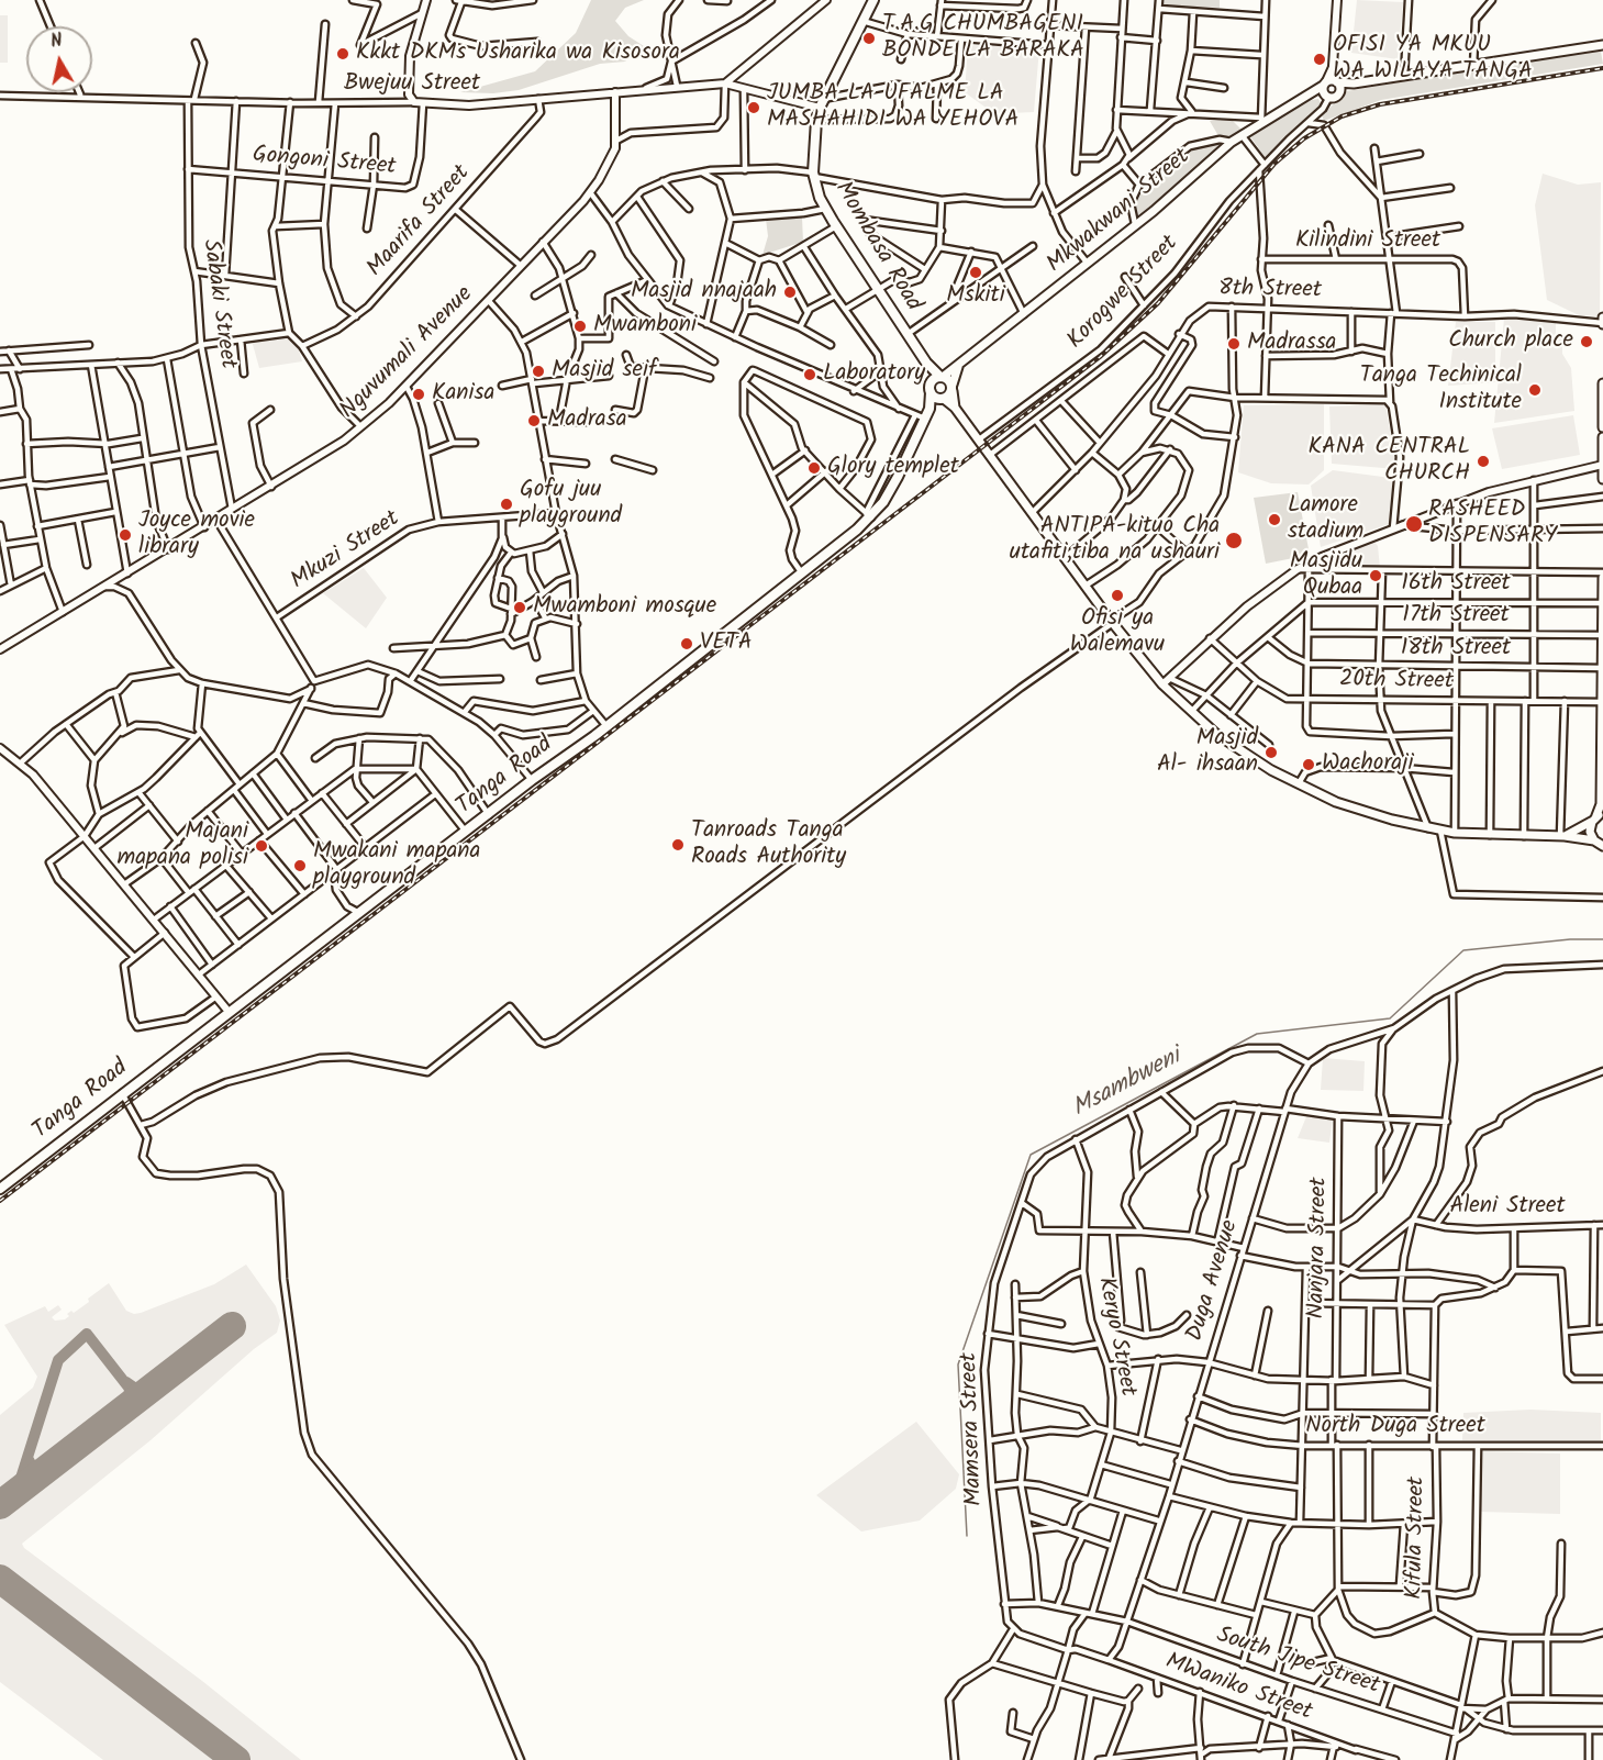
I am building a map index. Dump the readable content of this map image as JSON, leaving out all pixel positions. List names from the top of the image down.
{
  "streets": {
    "highway": ["Mombasa Road", "Tanga Road"],
    "main road": ["Mkwakwani Street"],
    "street": [
      "Bwejuu Street",
      "Gongoni Street",
      "Maarifa Street",
      "Kilindini Street",
      "8th Street",
      "Korogwe Street",
      "Sabaki Street",
      "Nguvumali Avenue",
      "Mkuzi Street",
      "16th Street",
      "17th Street",
      "18th Street",
      "20th Street",
      "Aleni Street",
      "Nanjara Street",
      "Duga Avenue",
      "Keryo Street",
      "North Duga Street",
      "Mamsera Street",
      "Kifula Street",
      "South Jipe Street",
      "MWaniko Street"
    ]
  },
  "crossings": [
    ["Bwejuu Street", "Gongoni Street"],
    ["Bwejuu Street", "Maarifa Street"],
    ["Bwejuu Street", "Mombasa Road"],
    ["Bwejuu Street", "Sabaki Street"],
    ["Bwejuu Street", "Nguvumali Avenue"],
    ["Gongoni Street", "Sabaki Street"],
    ["Mkwakwani Street", "Mombasa Road"],
    ["Kilindini Street", "8th Street"],
    ["Mombasa Road", "Tanga Road"],
    ["Sabaki Street", "Nguvumali Avenue"],
    ["Nanjara Street", "North Duga Street"],
    ["Duga Avenue", "North Duga Street"],
    ["Duga Avenue", "Mamsera Street"],
    ["Duga Avenue", "South Jipe Street"],
    ["Duga Avenue", "MWaniko Street"],
    ["Keryo Street", "Mamsera Street"],
    ["North Duga Street", "Kifula Street"],
    ["Mamsera Street", "South Jipe Street"]
  ],
  "water": ["Msambweni"],
  "places": [
    "T.A.G CHUMBAGENI BONDE LA BARAKA",
    "Kkkt DKMs Usharika wa Kisosora",
    "OFISI YA MKUU WA WILAYA TANGA",
    "JUMBA LA UFALME LA MASHAHIDI WA YEHOVA",
    "Mskiti",
    "Masjid nnajaah",
    "Mwamboni",
    "Church place",
    "Madrassa",
    "Masjid seif",
    "Laboratory",
    "Tanga Techinical Institute",
    "Kanisa",
    "Madrasa",
    "KANA CENTRAL CHURCH",
    "Glory templet",
    "Gofu juu playground",
    "Lamore stadium",
    "RASHEED DISPENSARY",
    "Joyce movie library",
    "ANTIPA-kituo Cha utafiti,tiba na ushauri",
    "Masjidu Qubaa",
    "Ofisi ya Walemavu",
    "Mwamboni mosque",
    "VETA",
    "Masjid Al- ihsaan",
    "Wachoraji",
    "Tanroads Tanga Roads Authority",
    "Majani mapana polisi",
    "Mwakani mapana playground"
  ],
  "north": "top"
}
